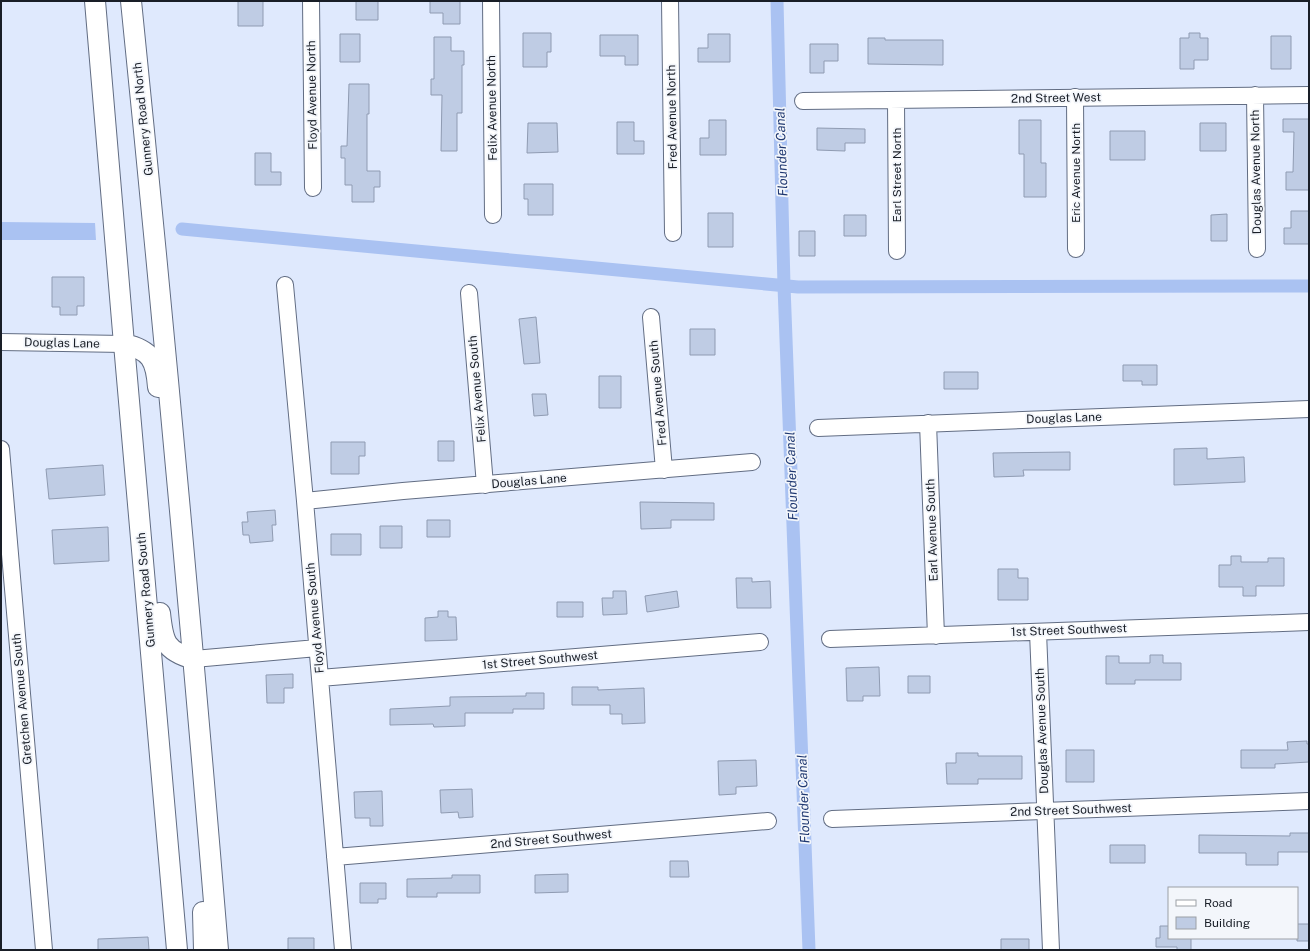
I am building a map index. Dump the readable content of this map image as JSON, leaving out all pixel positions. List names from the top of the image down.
{
  "streets": {
    "main road": ["Gunnery Road North", "Gunnery Road South"],
    "street": [
      "Floyd Avenue North",
      "2nd Street West",
      "Felix Avenue North",
      "Fred Avenue North",
      "Douglas Avenue North",
      "Eric Avenue North",
      "Earl Street North",
      "Douglas Lane",
      "Felix Avenue South",
      "Fred Avenue South",
      "Earl Avenue South",
      "Floyd Avenue South",
      "1st Street Southwest",
      "Gretchen Avenue South",
      "Douglas Avenue South",
      "2nd Street Southwest"
    ]
  },
  "crossings": [
    ["2nd Street West", "Douglas Avenue North"],
    ["2nd Street West", "Eric Avenue North"],
    ["2nd Street West", "Earl Street North"],
    ["Douglas Lane", "Felix Avenue South"],
    ["Douglas Lane", "Fred Avenue South"],
    ["Douglas Lane", "Earl Avenue South"],
    ["Douglas Lane", "Gunnery Road South"],
    ["Douglas Lane", "Floyd Avenue South"],
    ["Earl Avenue South", "1st Street Southwest"],
    ["Floyd Avenue South", "1st Street Southwest"],
    ["Floyd Avenue South", "2nd Street Southwest"],
    ["1st Street Southwest", "Douglas Avenue South"],
    ["Douglas Avenue South", "2nd Street Southwest"]
  ],
  "water": ["Flounder Canal"],
  "legend": ["Road", "Building"]
}
